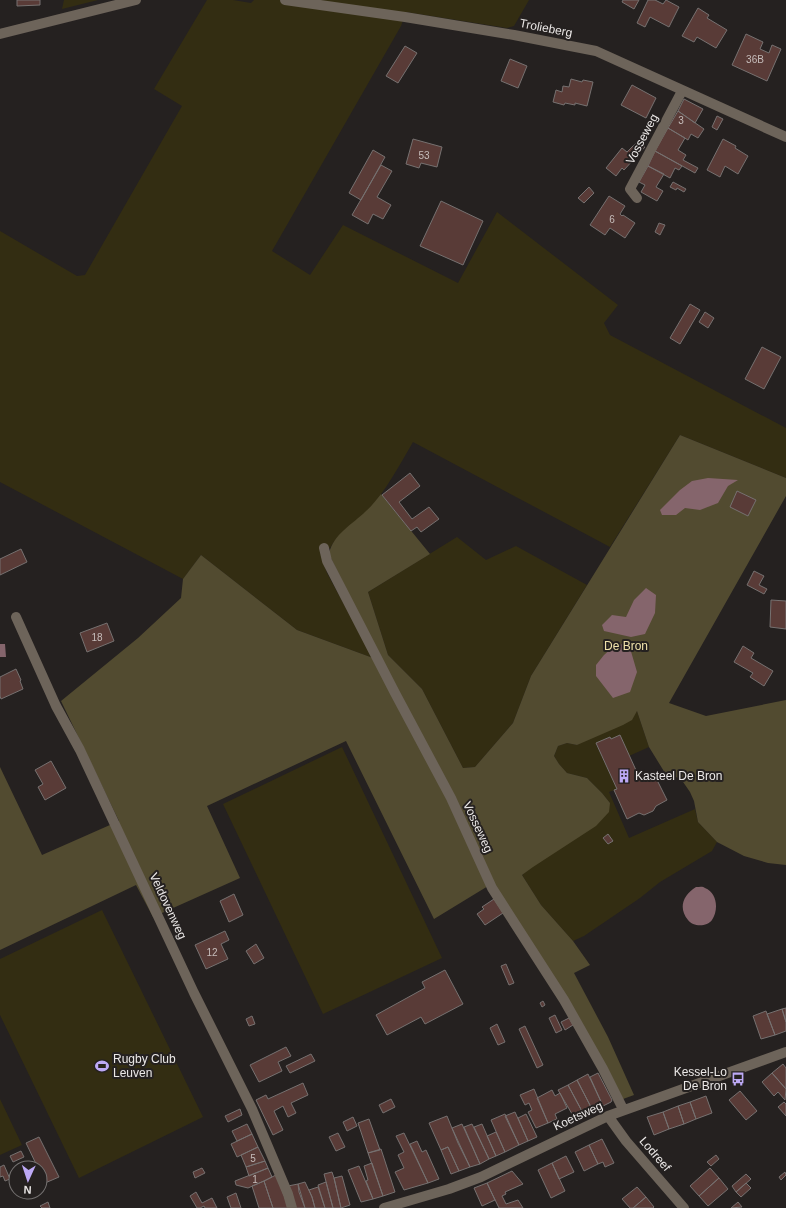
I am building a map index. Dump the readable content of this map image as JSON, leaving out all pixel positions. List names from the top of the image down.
{
  "streets": {
    "street": [
      "Trolieberg",
      "Vosseweg",
      "Veldovenweg",
      "Koetsweg",
      "Lodreef"
    ]
  },
  "crossings": [
    ["Trolieberg", "Vosseweg"],
    ["Vosseweg", "Koetsweg"],
    ["Koetsweg", "Lodreef"]
  ],
  "parks": ["De Bron"],
  "places": {
    "building": ["Kasteel De Bron"],
    "sports": ["Rugby Club Leuven"],
    "bus stop": ["Kessel-Lo De Bron"]
  },
  "house_numbers": [
    "36B",
    "3",
    "53",
    "6",
    "18",
    "12",
    "5",
    "1"
  ],
  "north": "bottom"
}
